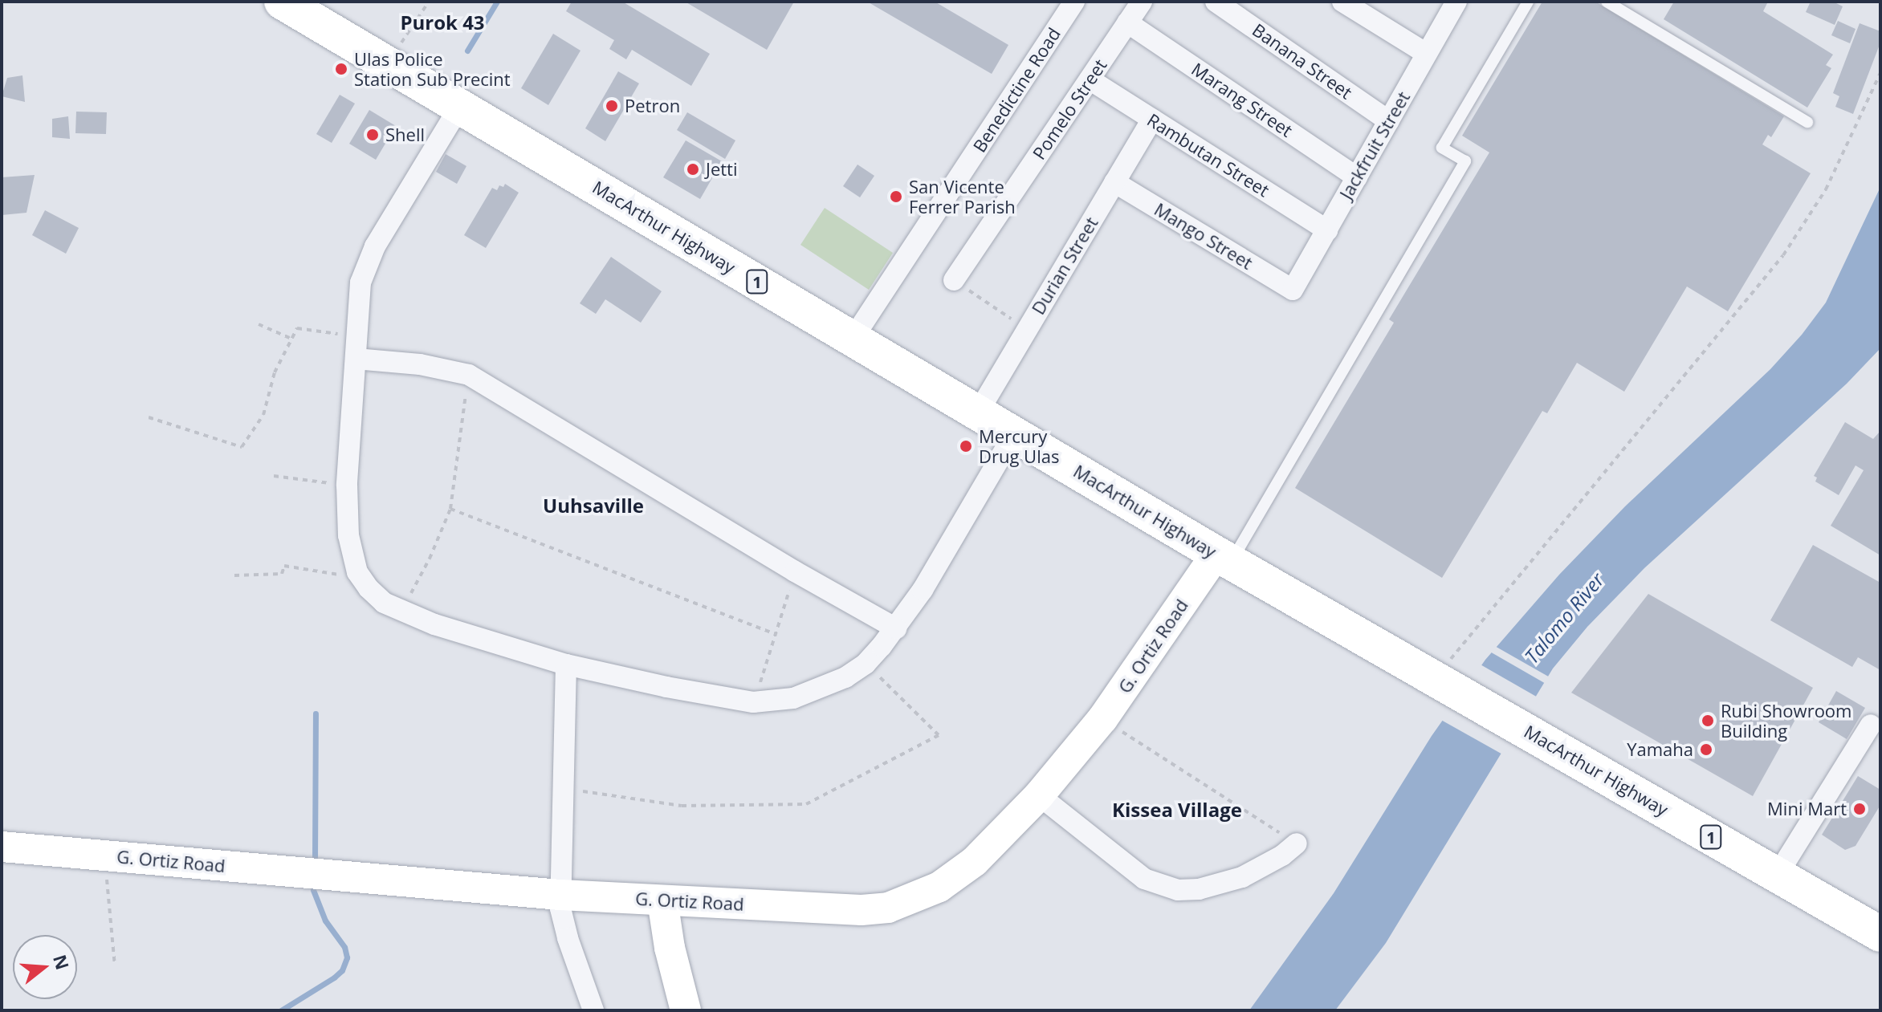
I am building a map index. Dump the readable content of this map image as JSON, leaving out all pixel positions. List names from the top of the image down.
{
  "streets": {
    "highway": ["MacArthur Highway", "1"],
    "street": [
      "Banana Street",
      "Benedictine Road",
      "Marang Street",
      "Pomelo Street",
      "Jackfruit Street",
      "Rambutan Street",
      "Mango Street",
      "Durian Street",
      "G. Ortiz Road"
    ]
  },
  "crossings": [
    ["Banana Street", "Jackfruit Street"],
    ["Benedictine Road", "MacArthur Highway"],
    ["Marang Street", "Pomelo Street"],
    ["Marang Street", "Jackfruit Street"],
    ["Pomelo Street", "Rambutan Street"],
    ["Jackfruit Street", "Rambutan Street"],
    ["Jackfruit Street", "Mango Street"],
    ["Rambutan Street", "Durian Street"],
    ["MacArthur Highway", "Durian Street"],
    ["MacArthur Highway", "G. Ortiz Road"],
    ["Mango Street", "Durian Street"]
  ],
  "districts": ["Purok 43", "Uuhsaville", "Kissea Village"],
  "water": ["Talomo River"],
  "places": [
    "Ulas Police Station Sub Precint",
    "Petron",
    "Shell",
    "Jetti",
    "San Vicente Ferrer Parish",
    "Mercury Drug Ulas",
    "Rubi Showroom Building",
    "Yamaha",
    "Mini Mart"
  ],
  "north": "right"
}
